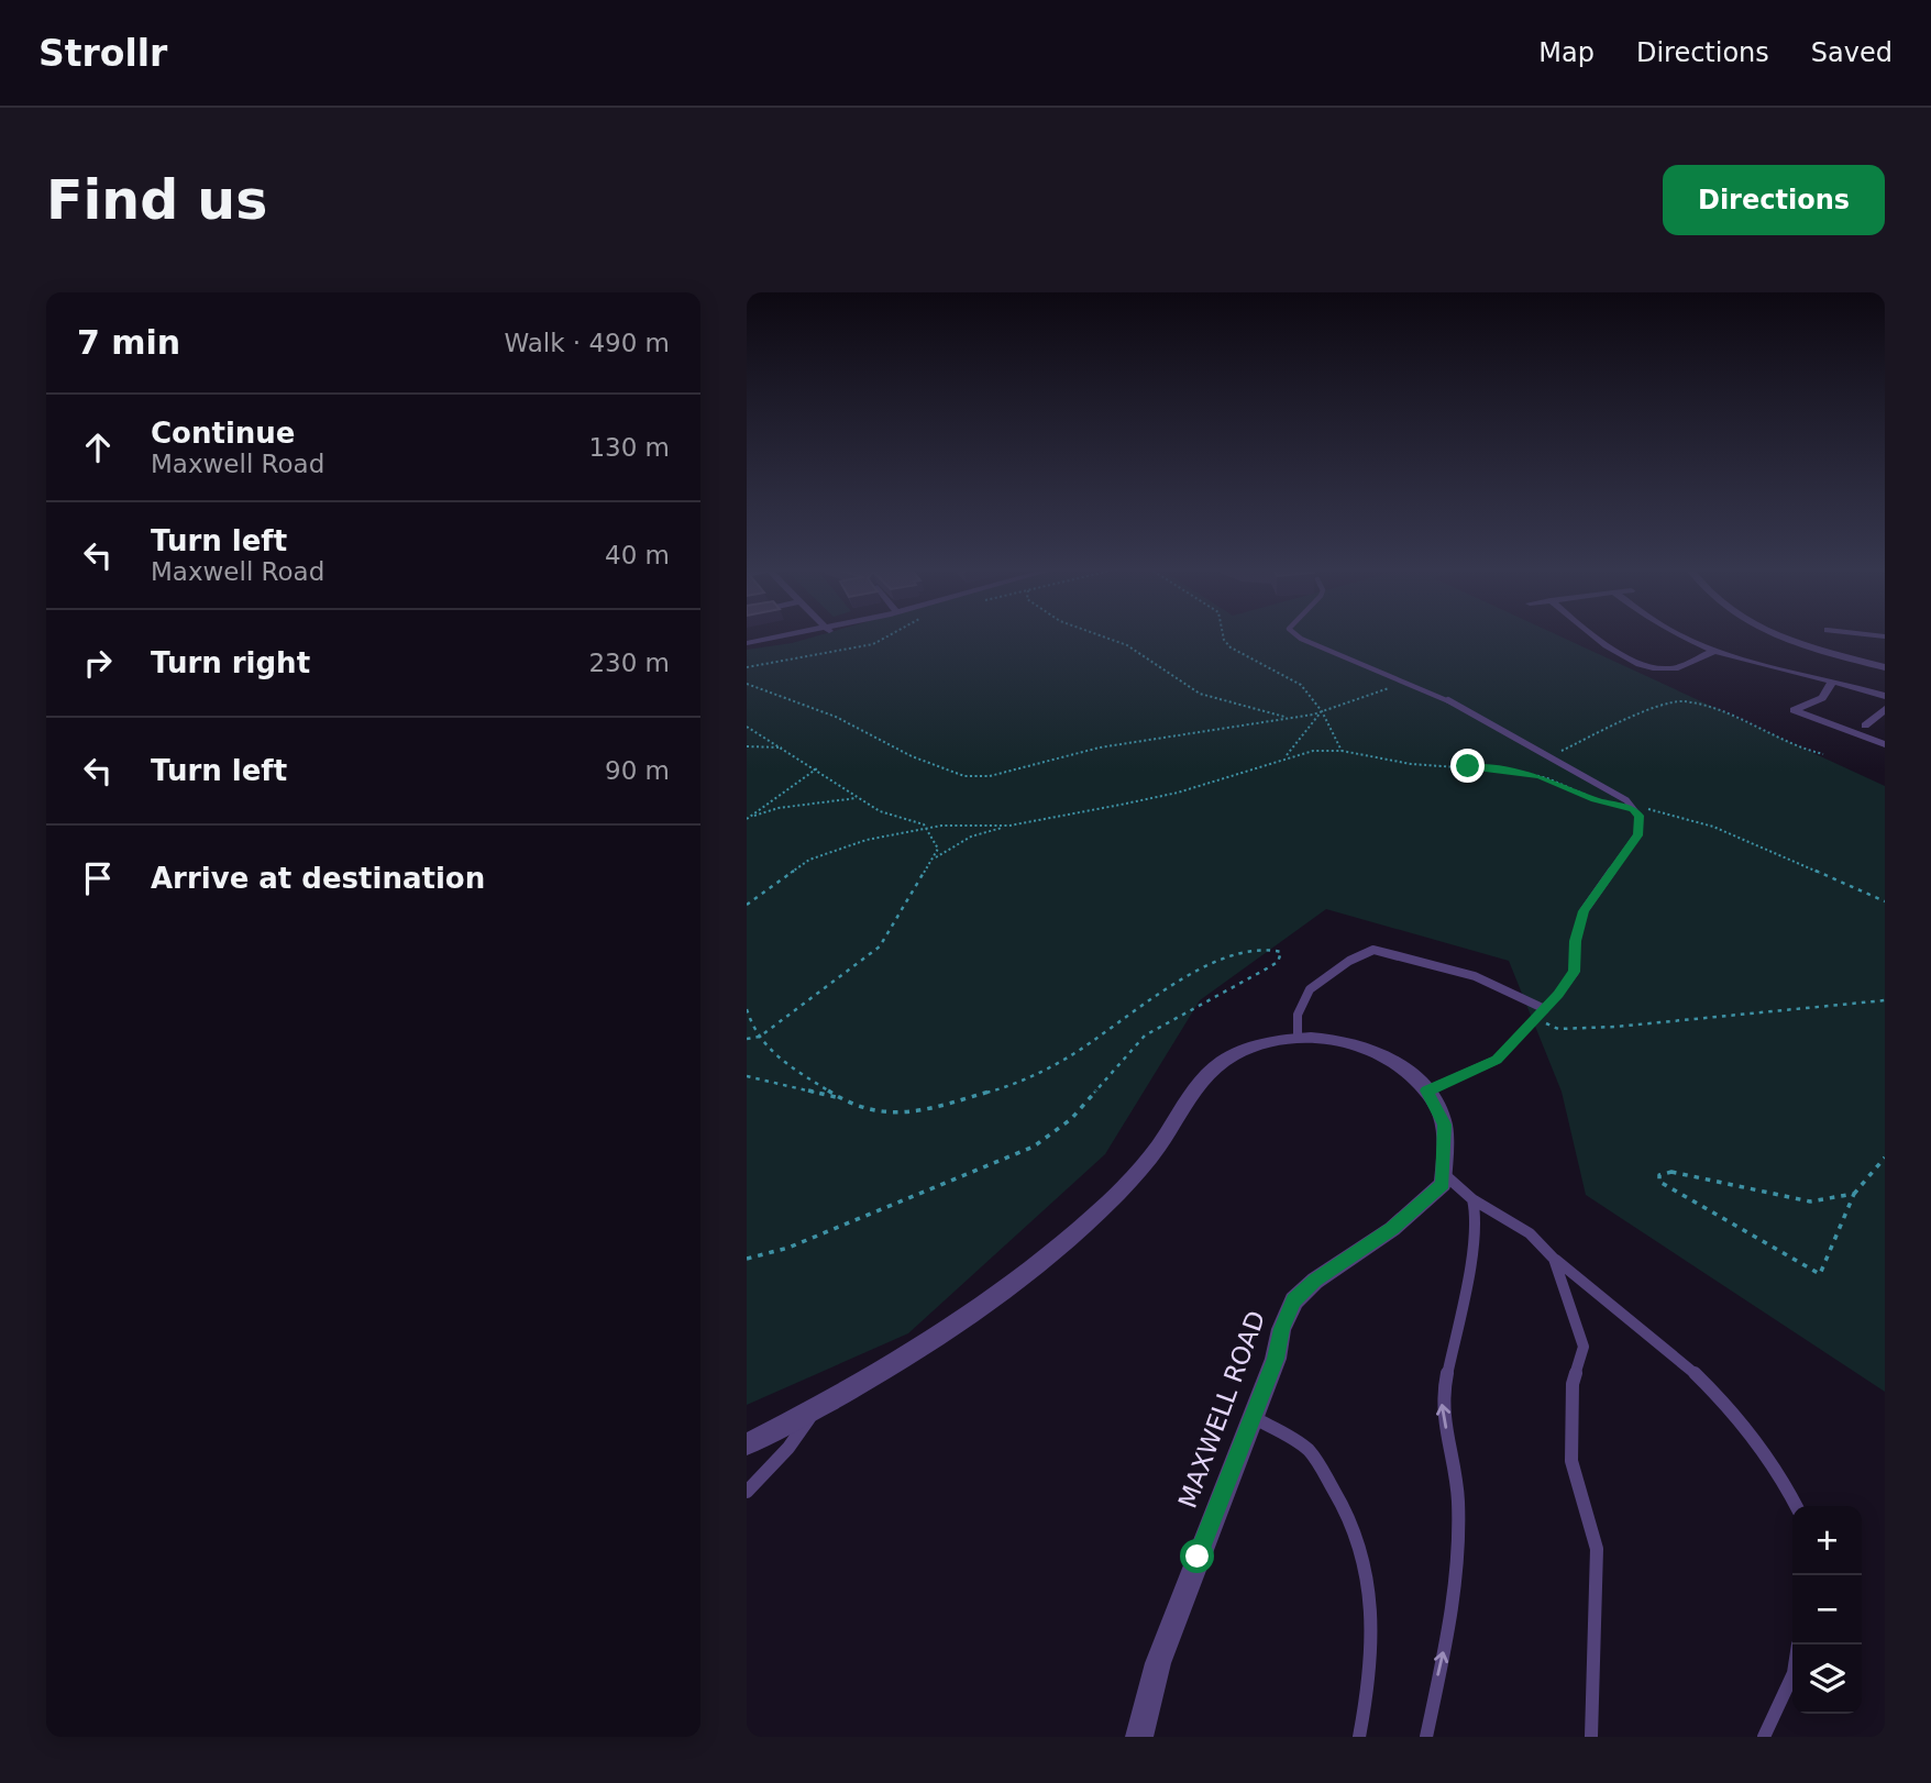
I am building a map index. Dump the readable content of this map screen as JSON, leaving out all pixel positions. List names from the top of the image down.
{
  "streets": {
    "street": ["MAXWELL ROAD"]
  },
  "page": {
    "header": "Strollr",
    "nav": ["Map", "Directions", "Saved"],
    "buttons": "Directions",
    "title": "Find us",
    "heading": ["7 min", "Walk · 490 m"],
    "list": [
      ["Continue", "Maxwell Road", "130 m"],
      ["Turn left", "Maxwell Road", "40 m"],
      ["Turn right", "230 m"],
      ["Turn left", "90 m"],
      "Arrive at destination"
    ],
    "map_buttons": ["+", "−"]
  }
}
